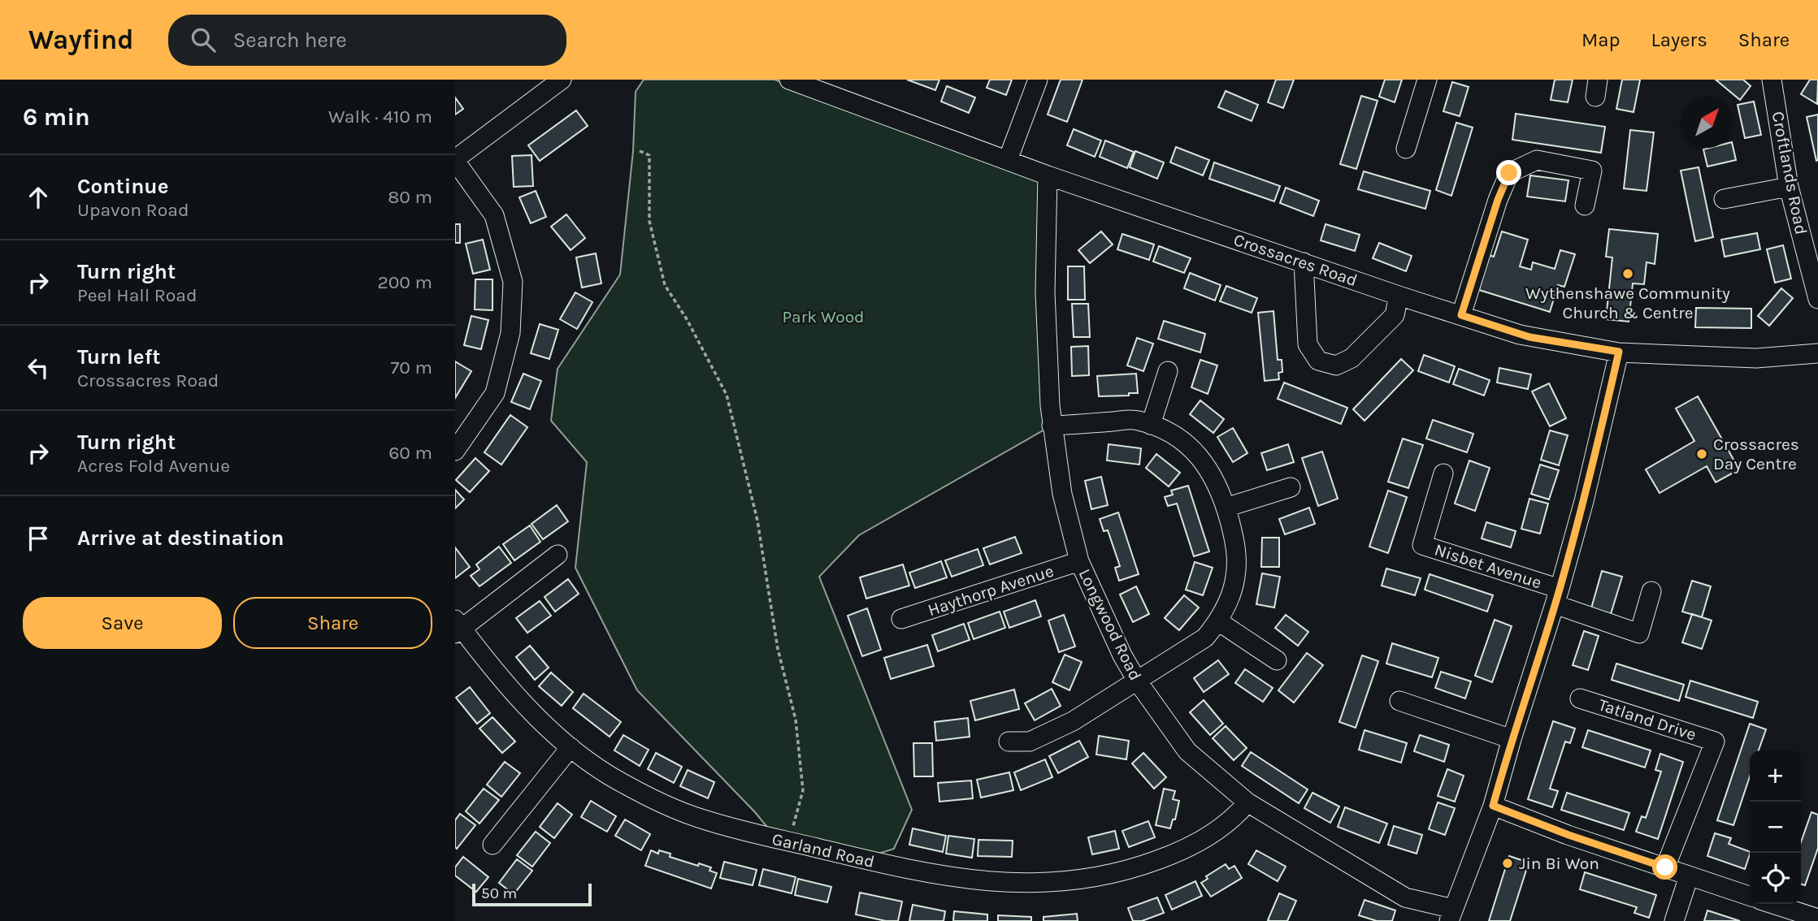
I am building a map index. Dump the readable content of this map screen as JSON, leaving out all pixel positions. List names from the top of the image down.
{
  "streets": {
    "street": [
      "Croftlands Road",
      "Crossacres Road",
      "Nisbet Avenue",
      "Haythorp Avenue",
      "Longwood Road",
      "Tatland Drive",
      "Garland Road"
    ]
  },
  "crossings": [
    ["Crossacres Road", "Longwood Road"],
    ["Haythorp Avenue", "Longwood Road"],
    ["Longwood Road", "Garland Road"]
  ],
  "parks": ["Park Wood"],
  "places": ["Wythenshawe Community Church & Centre", "Crossacres Day Centre", "Jin Bi Won"],
  "scale_bar": "50 m",
  "north": "top right",
  "page": {
    "header": "Wayfind",
    "search": "Search here",
    "nav": ["Map", "Layers", "Share"],
    "heading": ["6 min", "Walk · 410 m"],
    "list": [
      ["Continue", "Upavon Road", "80 m"],
      ["Turn right", "Peel Hall Road", "200 m"],
      ["Turn left", "Crossacres Road", "70 m"],
      ["Turn right", "Acres Fold Avenue", "60 m"],
      "Arrive at destination"
    ],
    "buttons": ["Save", "Share"],
    "map_buttons": ["+", "−"],
    "scale": "50 m"
  }
}
